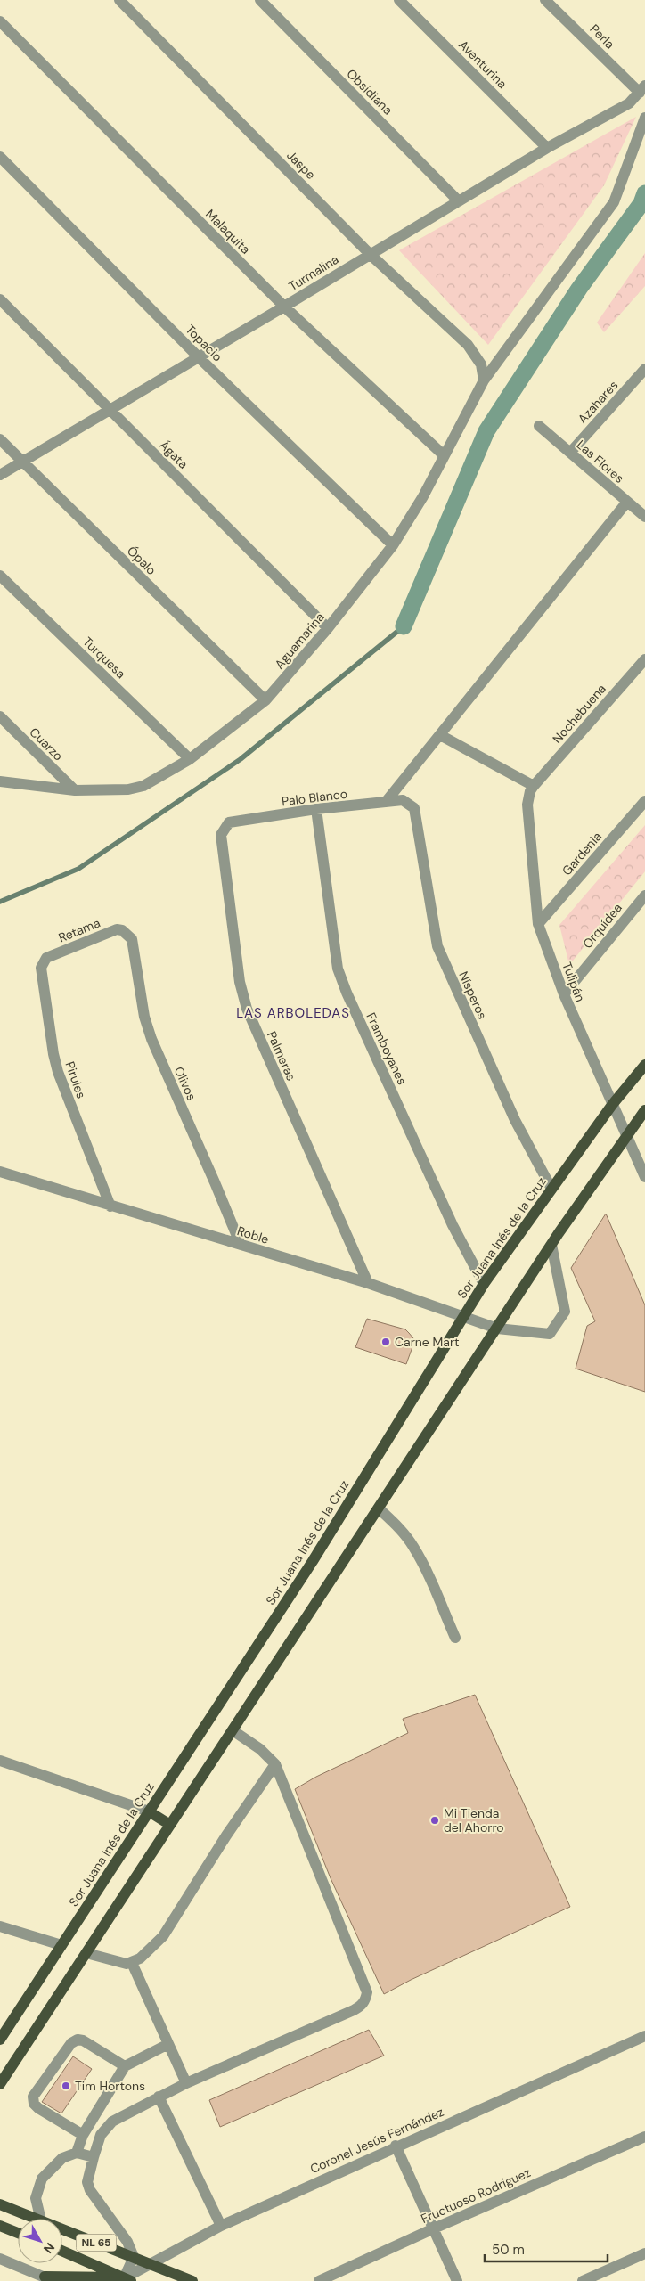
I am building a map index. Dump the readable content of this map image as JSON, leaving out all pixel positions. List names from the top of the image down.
{
  "streets": {
    "main road": ["Sor Juana Inés de la Cruz", "NL 65"],
    "street": [
      "Perla",
      "Aventurina",
      "Obsidiana",
      "Jaspe",
      "Malaquita",
      "Turmalina",
      "Topacio",
      "Azahares",
      "Ágata",
      "Las Flores",
      "Ópalo",
      "Aguamarina",
      "Turquesa",
      "Nochebuena",
      "Cuarzo",
      "Palo Blanco",
      "Gardenia",
      "Orquídea",
      "Retama",
      "Tulipán",
      "Nísperos",
      "Framboyanes",
      "Palmeras",
      "Pirules",
      "Olivos",
      "Roble",
      "Coronel Jesús Fernández",
      "Fructuoso Rodríguez"
    ]
  },
  "crossings": [
    ["Perla", "Turmalina"],
    ["Aventurina", "Turmalina"],
    ["Obsidiana", "Turmalina"],
    ["Jaspe", "Turmalina"],
    ["Jaspe", "Aguamarina"],
    ["Malaquita", "Turmalina"],
    ["Malaquita", "Aguamarina"],
    ["Turmalina", "Topacio"],
    ["Turmalina", "Ágata"],
    ["Turmalina", "Ópalo"],
    ["Topacio", "Aguamarina"],
    ["Azahares", "Las Flores"],
    ["Ágata", "Aguamarina"],
    ["Ópalo", "Aguamarina"],
    ["Aguamarina", "Turquesa"],
    ["Aguamarina", "Cuarzo"],
    ["Nochebuena", "Tulipán"],
    ["Palo Blanco", "Nísperos"],
    ["Palo Blanco", "Framboyanes"],
    ["Palo Blanco", "Palmeras"],
    ["Gardenia", "Tulipán"],
    ["Orquídea", "Tulipán"],
    ["Retama", "Pirules"],
    ["Retama", "Olivos"],
    ["Tulipán", "Sor Juana Inés de la Cruz"],
    ["Nísperos", "Sor Juana Inés de la Cruz"],
    ["Framboyanes", "Sor Juana Inés de la Cruz"],
    ["Palmeras", "Roble"],
    ["Pirules", "Roble"],
    ["Olivos", "Roble"],
    ["Roble", "Sor Juana Inés de la Cruz"],
    ["Coronel Jesús Fernández", "NL 65"]
  ],
  "districts": ["LAS ARBOLEDAS"],
  "places": ["Carne Mart", "Mi Tienda del Ahorro", "Tim Hortons"],
  "scale_bar": "50 m",
  "north": "bottom right"
}
